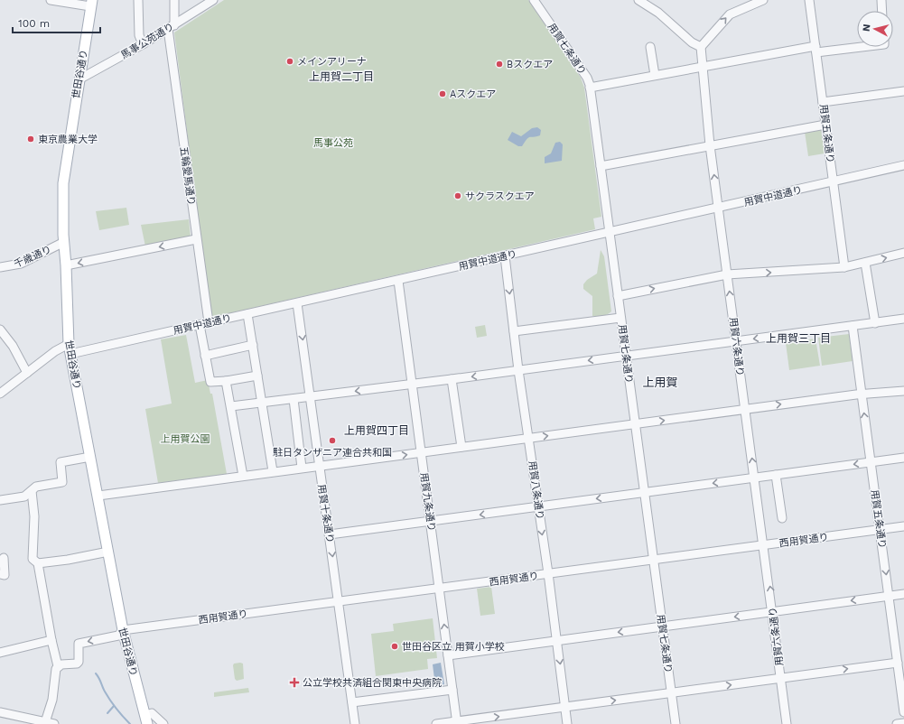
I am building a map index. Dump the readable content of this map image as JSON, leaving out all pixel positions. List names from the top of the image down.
{
  "streets": {
    "main road": ["世田谷通り"],
    "street": [
      "馬事公苑通り",
      "用賀七条通り",
      "用賀五条通り",
      "五輪愛馬通り",
      "用賀中道通り",
      "千歳通り",
      "用賀六条通り",
      "用賀八条通り",
      "用賀九条通り",
      "用賀十条通り",
      "西用賀通り"
    ]
  },
  "crossings": [
    ["馬事公苑通り", "世田谷通り"],
    ["馬事公苑通り", "五輪愛馬通り"],
    ["用賀七条通り", "用賀中道通り"],
    ["用賀七条通り", "西用賀通り"],
    ["世田谷通り", "用賀中道通り"],
    ["世田谷通り", "千歳通り"],
    ["世田谷通り", "西用賀通り"],
    ["用賀五条通り", "用賀中道通り"],
    ["用賀五条通り", "西用賀通り"],
    ["五輪愛馬通り", "用賀中道通り"],
    ["用賀中道通り", "用賀六条通り"],
    ["用賀中道通り", "用賀八条通り"],
    ["用賀中道通り", "用賀九条通り"],
    ["用賀中道通り", "用賀十条通り"],
    ["用賀六条通り", "西用賀通り"],
    ["用賀八条通り", "西用賀通り"],
    ["用賀九条通り", "西用賀通り"],
    ["用賀十条通り", "西用賀通り"]
  ],
  "one_way": ["用賀六条通り", "用賀八条通り"],
  "districts": [
    "上用賀二丁目",
    "上用賀三丁目",
    "上用賀",
    "上用賀四丁目"
  ],
  "parks": ["馬事公苑", "上用賀公園"],
  "places": {
    "other": [
      "メインアリーナ",
      "Bスクエア",
      "Aスクエア",
      "東京農業大学",
      "サクラスクエア",
      "駐日タンザニア連合共和国",
      "世田谷区立 用賀小学校"
    ],
    "health": ["公立学校共済組合関東中央病院"]
  },
  "scale_bar": "100 m",
  "north": "left"
}
